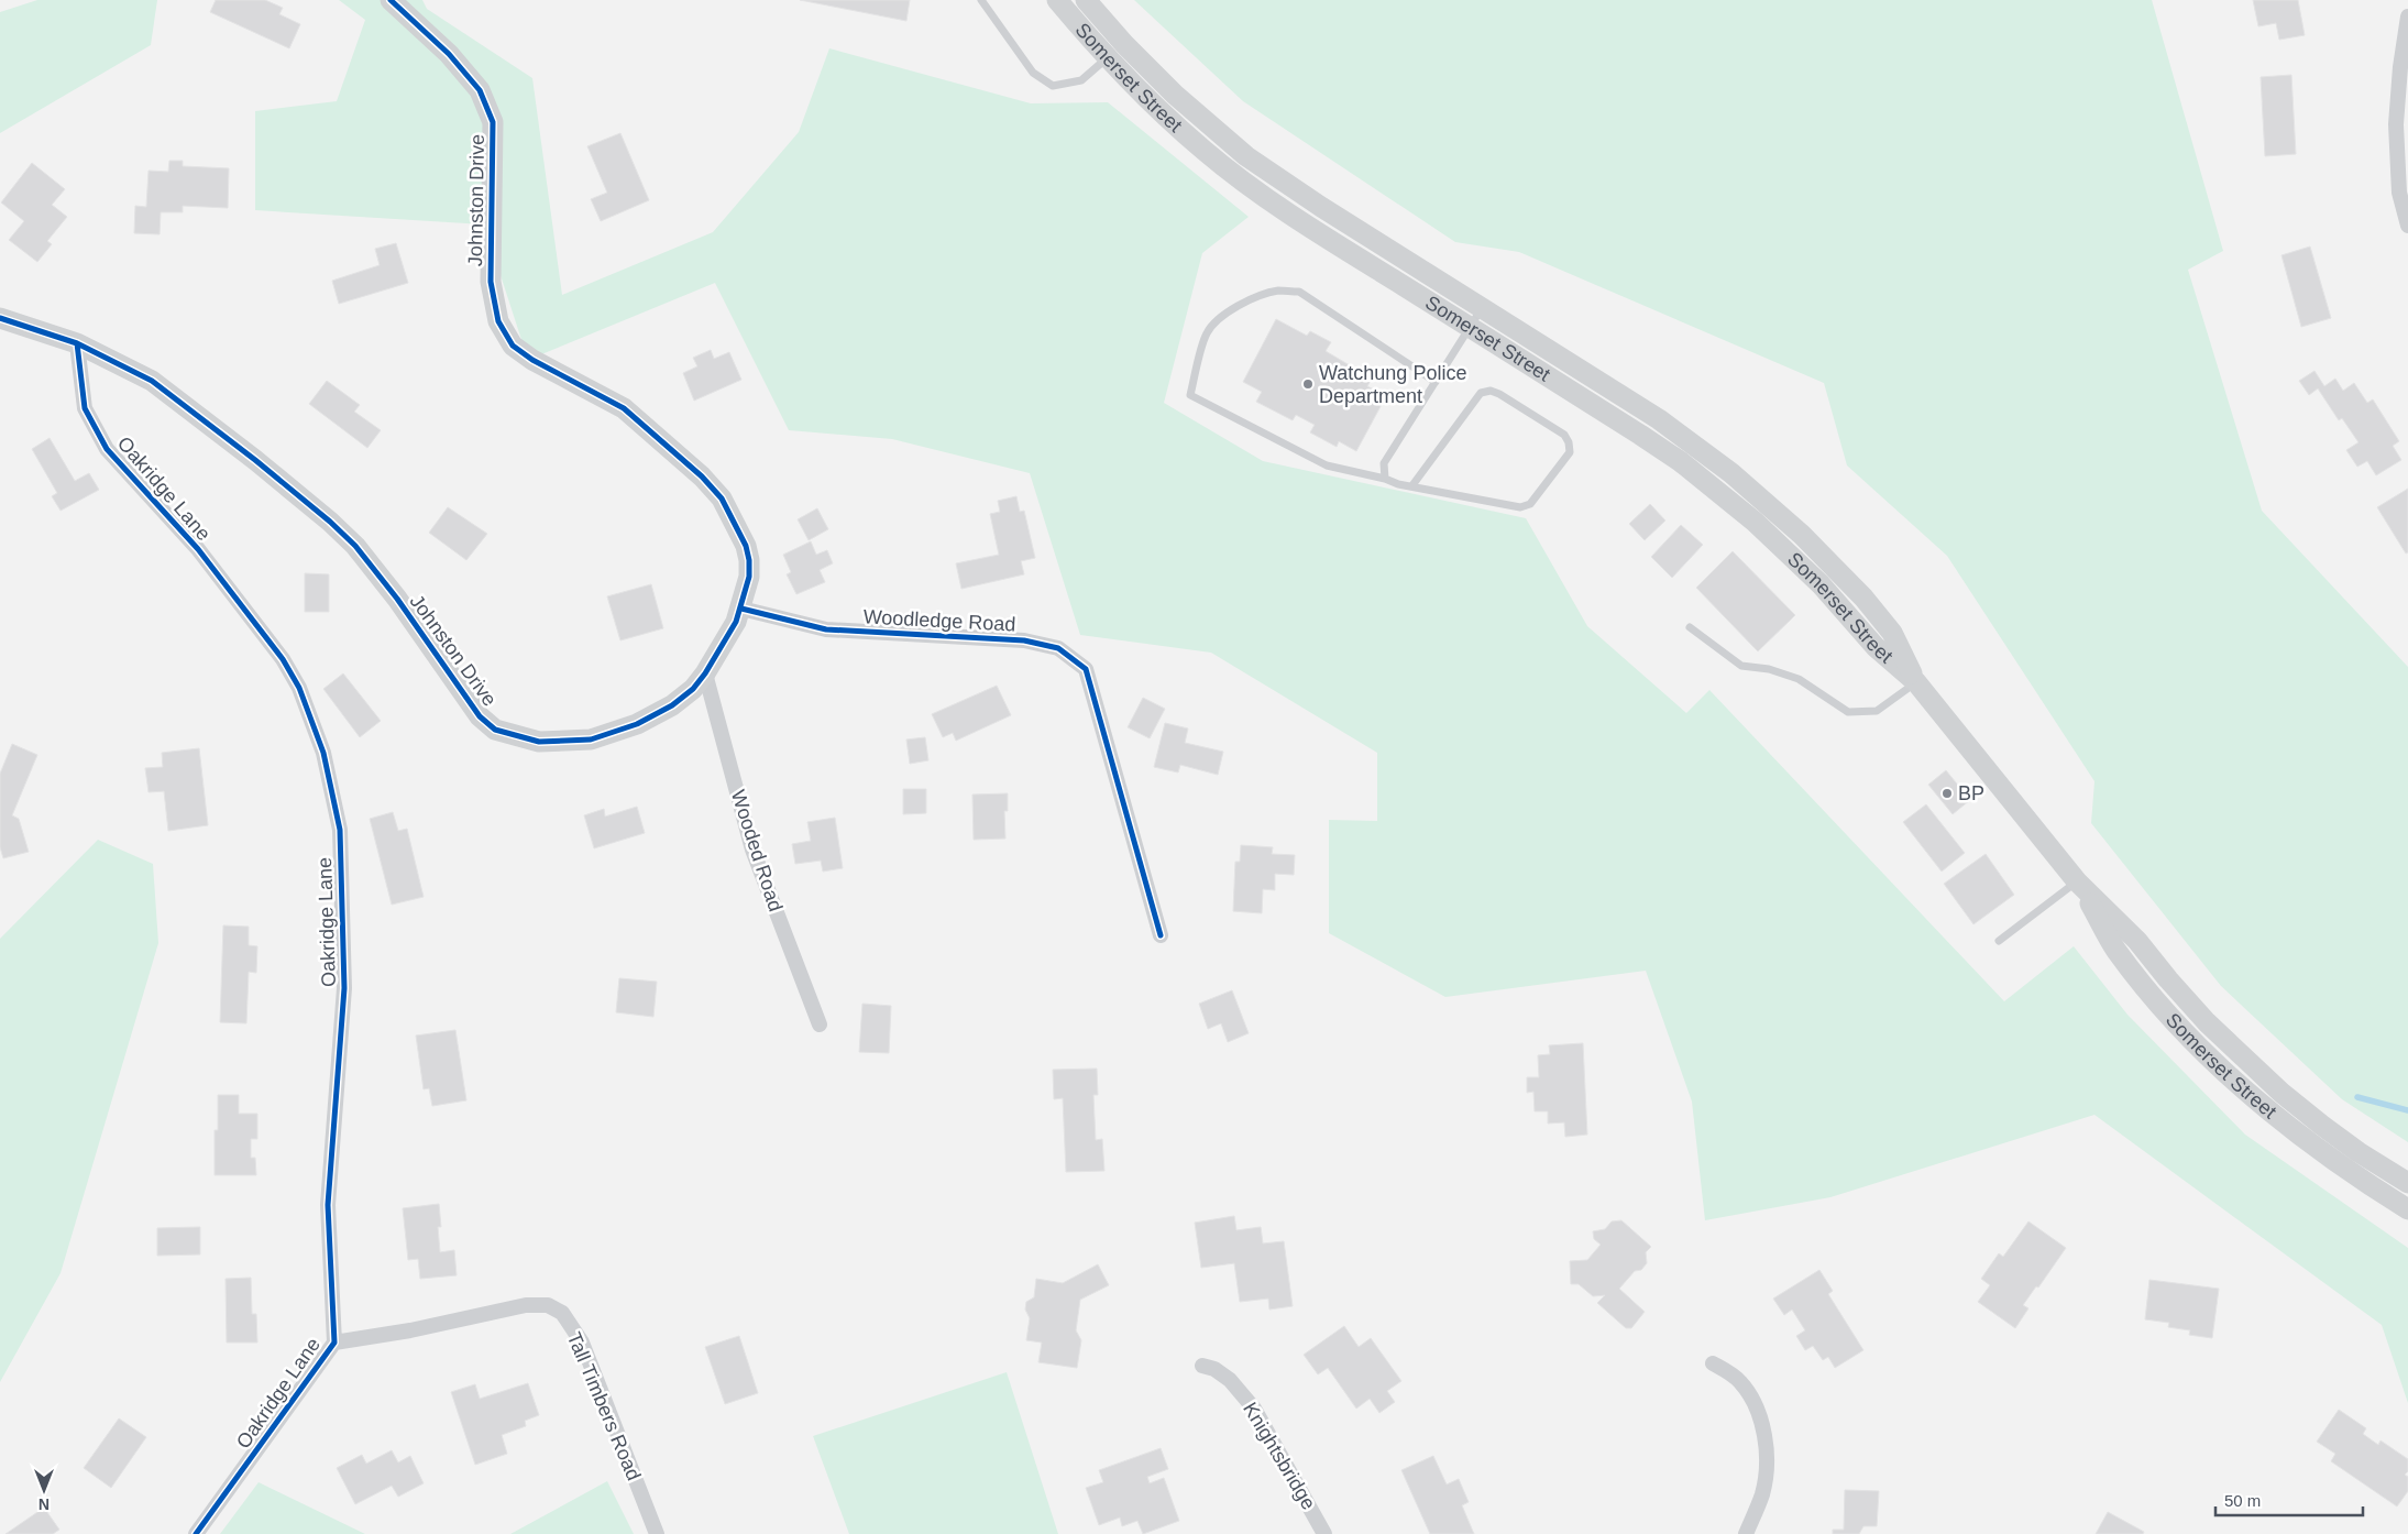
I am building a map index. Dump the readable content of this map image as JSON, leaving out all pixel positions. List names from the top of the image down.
{
  "streets": {
    "main road": ["Somerset Street", "Johnston Drive"],
    "street": [
      "Oakridge Lane",
      "Woodledge Road",
      "Wooded Road",
      "Tall Timbers Road",
      "Knightsbridge"
    ]
  },
  "crossings": [
    ["Johnston Drive", "Oakridge Lane"],
    ["Johnston Drive", "Woodledge Road"],
    ["Johnston Drive", "Wooded Road"],
    ["Oakridge Lane", "Tall Timbers Road"]
  ],
  "places": ["Watchung Police Department", "BP"],
  "scale_bar": "50 m",
  "north": "bottom"
}
